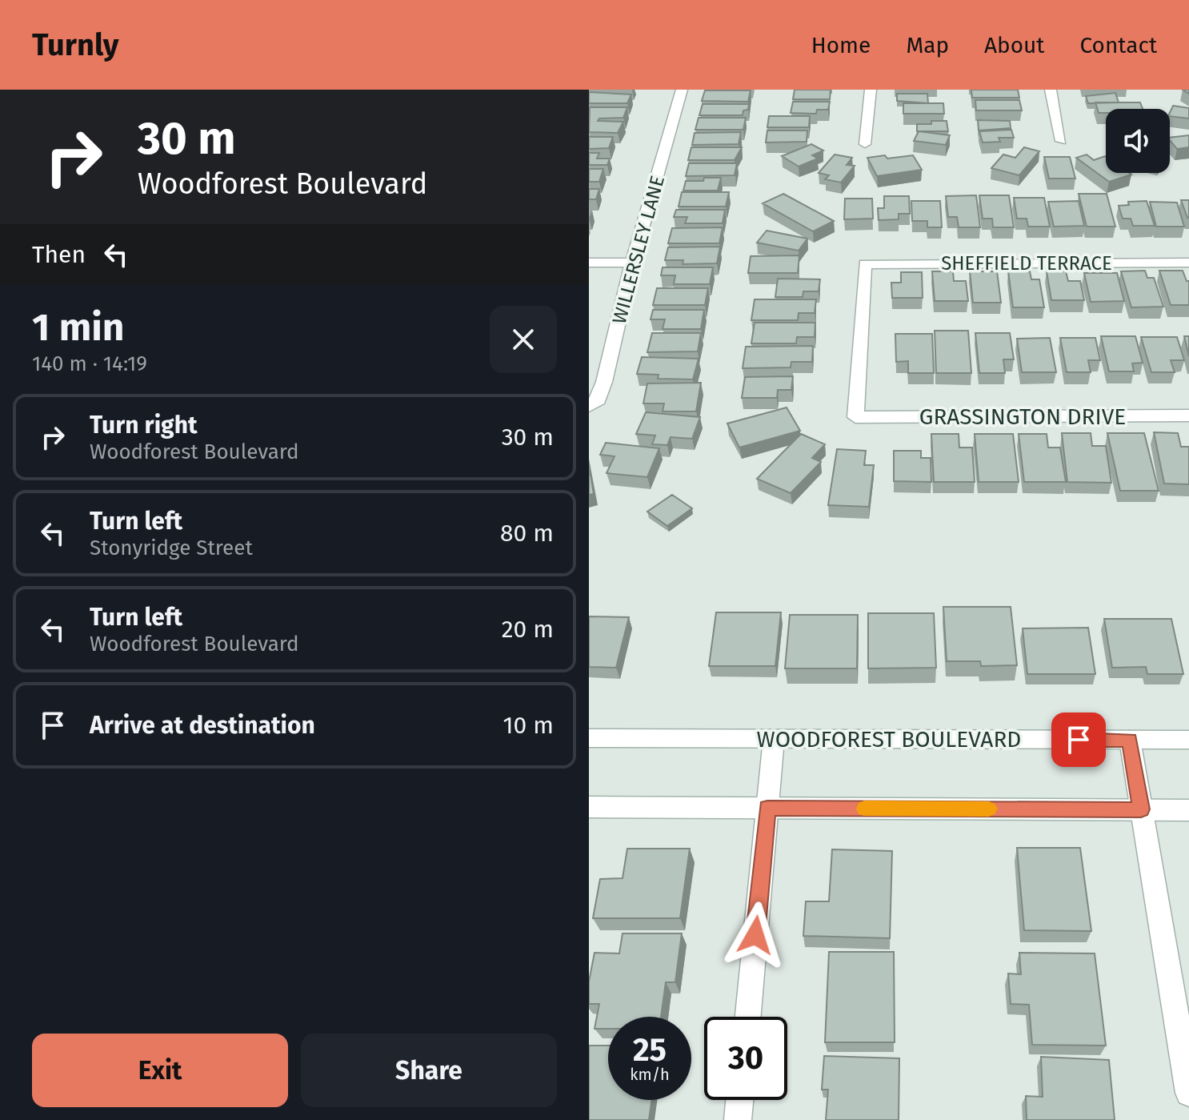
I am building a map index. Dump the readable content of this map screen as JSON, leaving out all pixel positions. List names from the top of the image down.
{
  "streets": {
    "street": [
      "WILLERSLEY LANE",
      "SHEFFIELD TERRACE",
      "GRASSINGTON DRIVE",
      "WOODFOREST BOULEVARD"
    ]
  },
  "crossings": [
    ["SHEFFIELD TERRACE", "GRASSINGTON DRIVE"]
  ],
  "page": {
    "header": "Turnly",
    "nav": [
      "Home",
      "Map",
      "About",
      "Contact"
    ],
    "turn": ["30 m", "Woodforest Boulevard"],
    "then": "Then",
    "heading": ["1 min", "140 m · 14:19"],
    "list": [
      {
        "name": "Turn right",
        "note": "Woodforest Boulevard",
        "value": "30 m"
      },
      {
        "name": "Turn left",
        "note": "Stonyridge Street",
        "value": "80 m"
      },
      {
        "name": "Turn left",
        "note": "Woodforest Boulevard",
        "value": "20 m"
      },
      {
        "name": "Arrive at destination",
        "value": "10 m"
      }
    ],
    "speed": "25 km/h",
    "limit": "30",
    "buttons": ["Exit", "Share"]
  }
}
